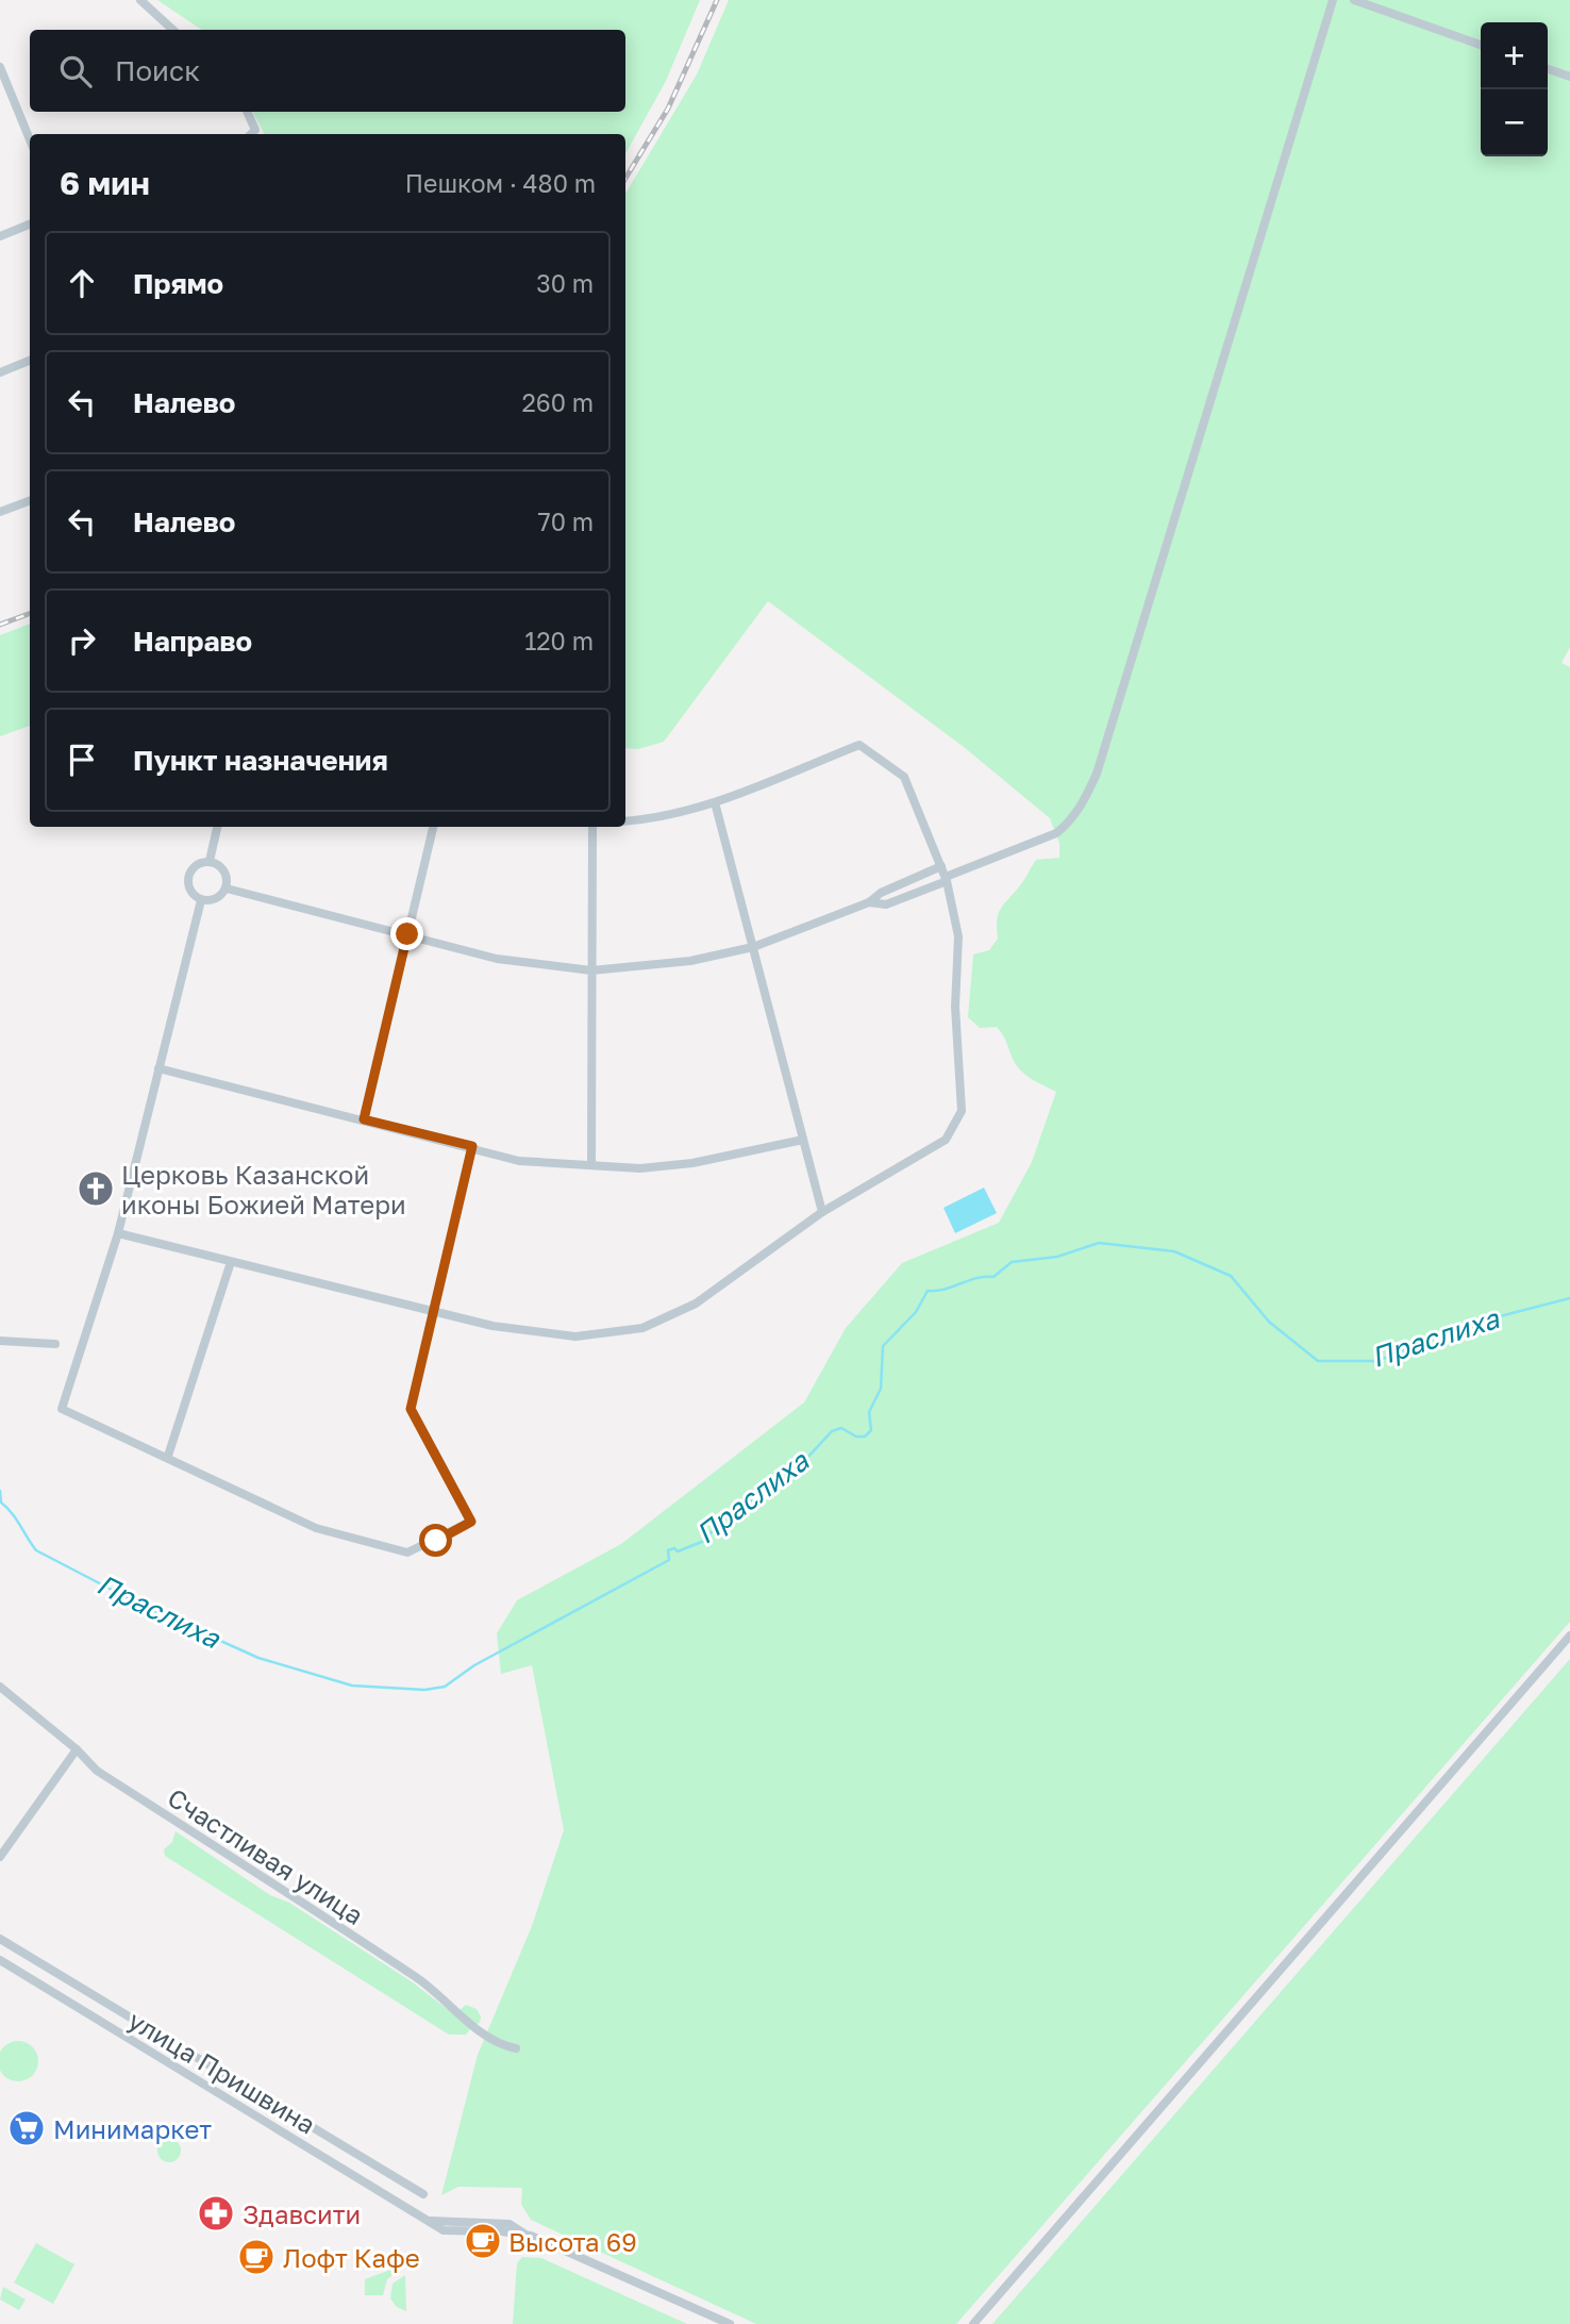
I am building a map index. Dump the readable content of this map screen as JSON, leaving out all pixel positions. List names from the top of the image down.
{
  "streets": {
    "street": ["Счастливая улица", "улица Пришвина"]
  },
  "water": ["Праслиха"],
  "places": {
    "church": ["Церковь Казанской иконы Божией Матери"],
    "supermarket": ["Минимаркет"],
    "pharmacy": ["Здавсити"],
    "cafe": ["Высота 69", "Лофт Кафе"]
  },
  "page": {
    "map_buttons": ["+", "−"],
    "search": "Поиск",
    "heading": ["6 мин", "Пешком · 480 m"],
    "list": [
      ["Прямо", "30 m"],
      ["Налево", "260 m"],
      ["Налево", "70 m"],
      ["Направо", "120 m"],
      "Пункт назначения"
    ]
  }
}
